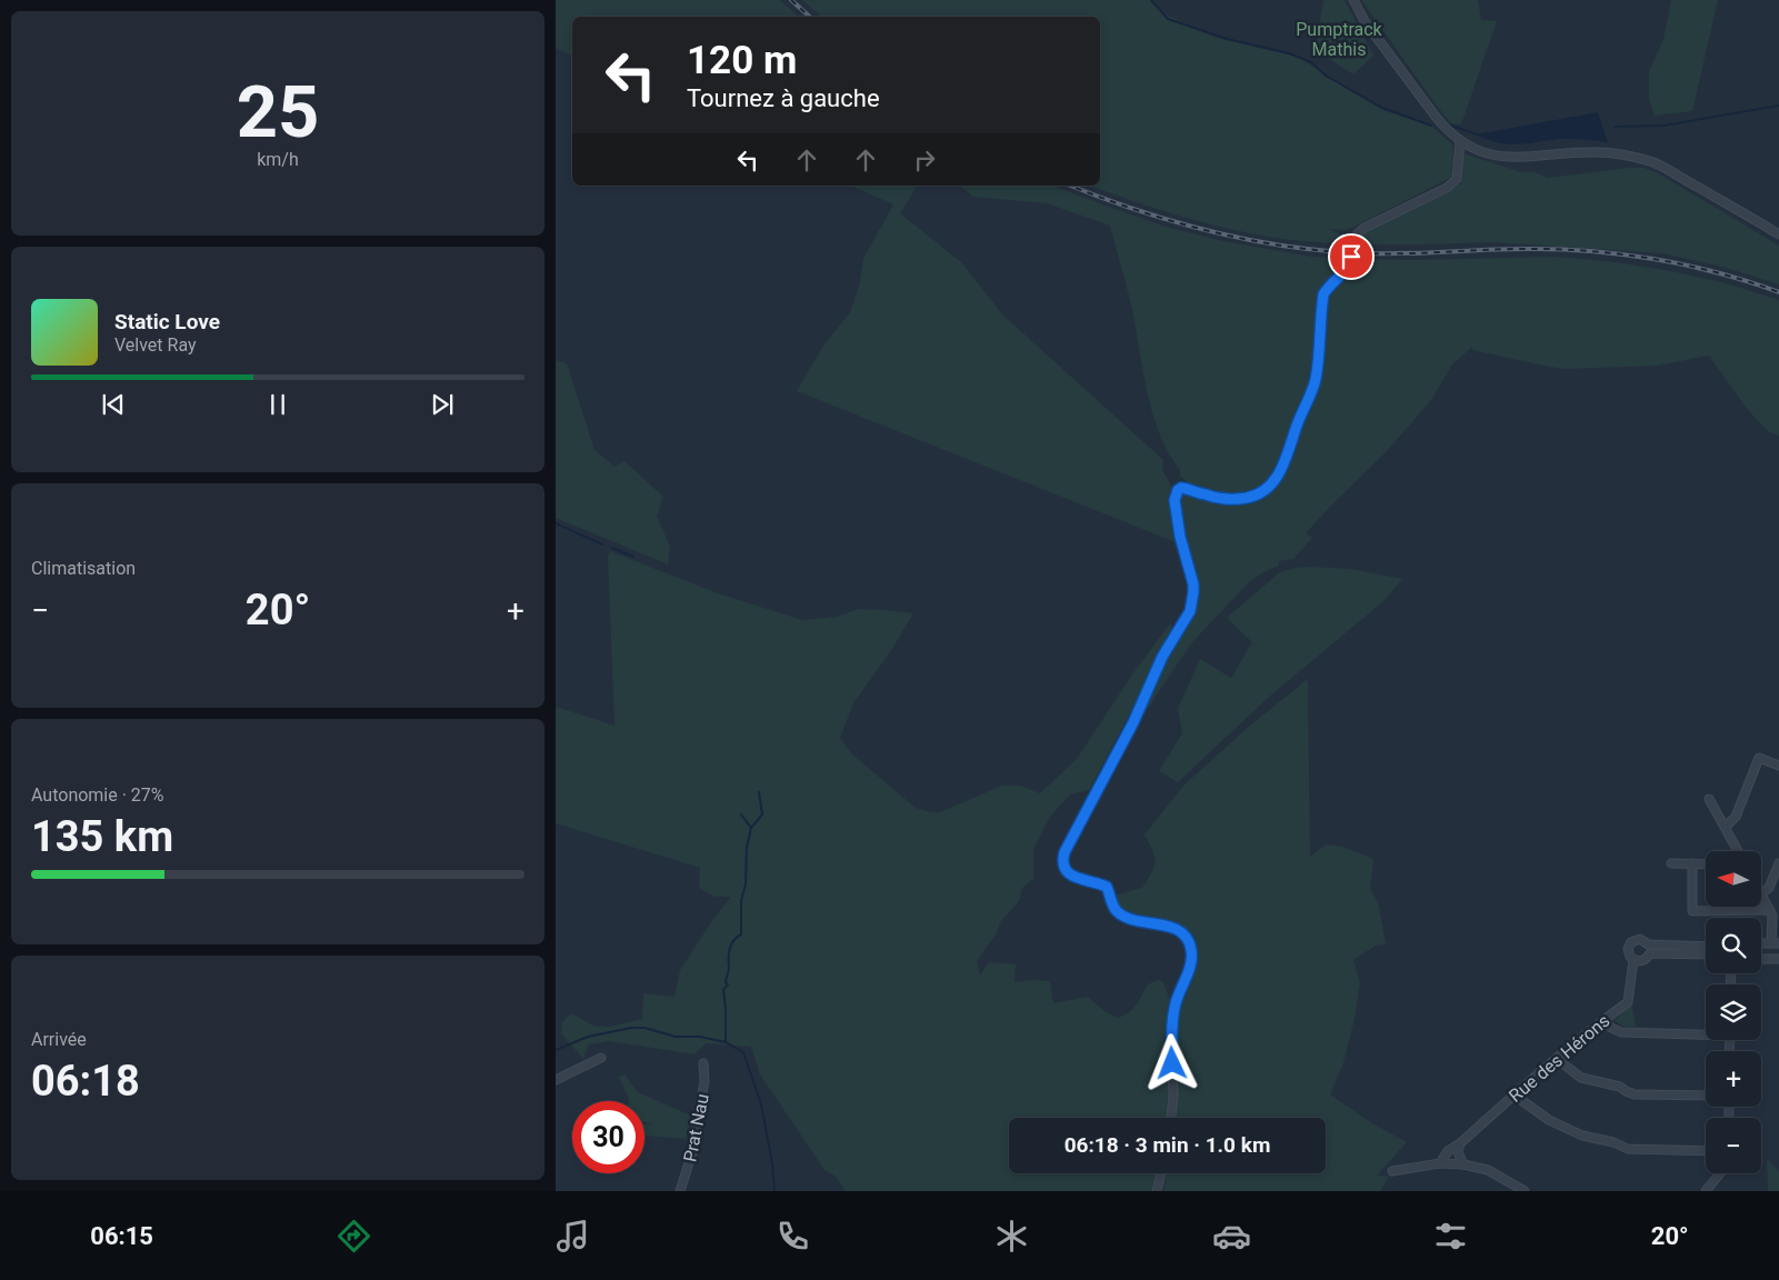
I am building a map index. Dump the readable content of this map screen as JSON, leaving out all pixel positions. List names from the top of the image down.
{
  "streets": {
    "street": ["Rue des Hérons", "Prat Nau"]
  },
  "parks": ["Pumptrack Mathis"],
  "north": "left",
  "page": {
    "tile": [
      ["25", "km/h"],
      "Climatisation",
      ["Autonomie · 27%", "135 km"],
      ["Arrivée", "06:18"]
    ],
    "turn": ["120 m", "Tournez à gauche"],
    "song": ["Static Love", "Velvet Ray"],
    "heat": ["−", "20°", "+"],
    "map_buttons": ["+", "−"],
    "limit": "30",
    "trip": "06:18 · 3 min · 1.0 km",
    "tabs": ["06:15", "20°"]
  }
}
